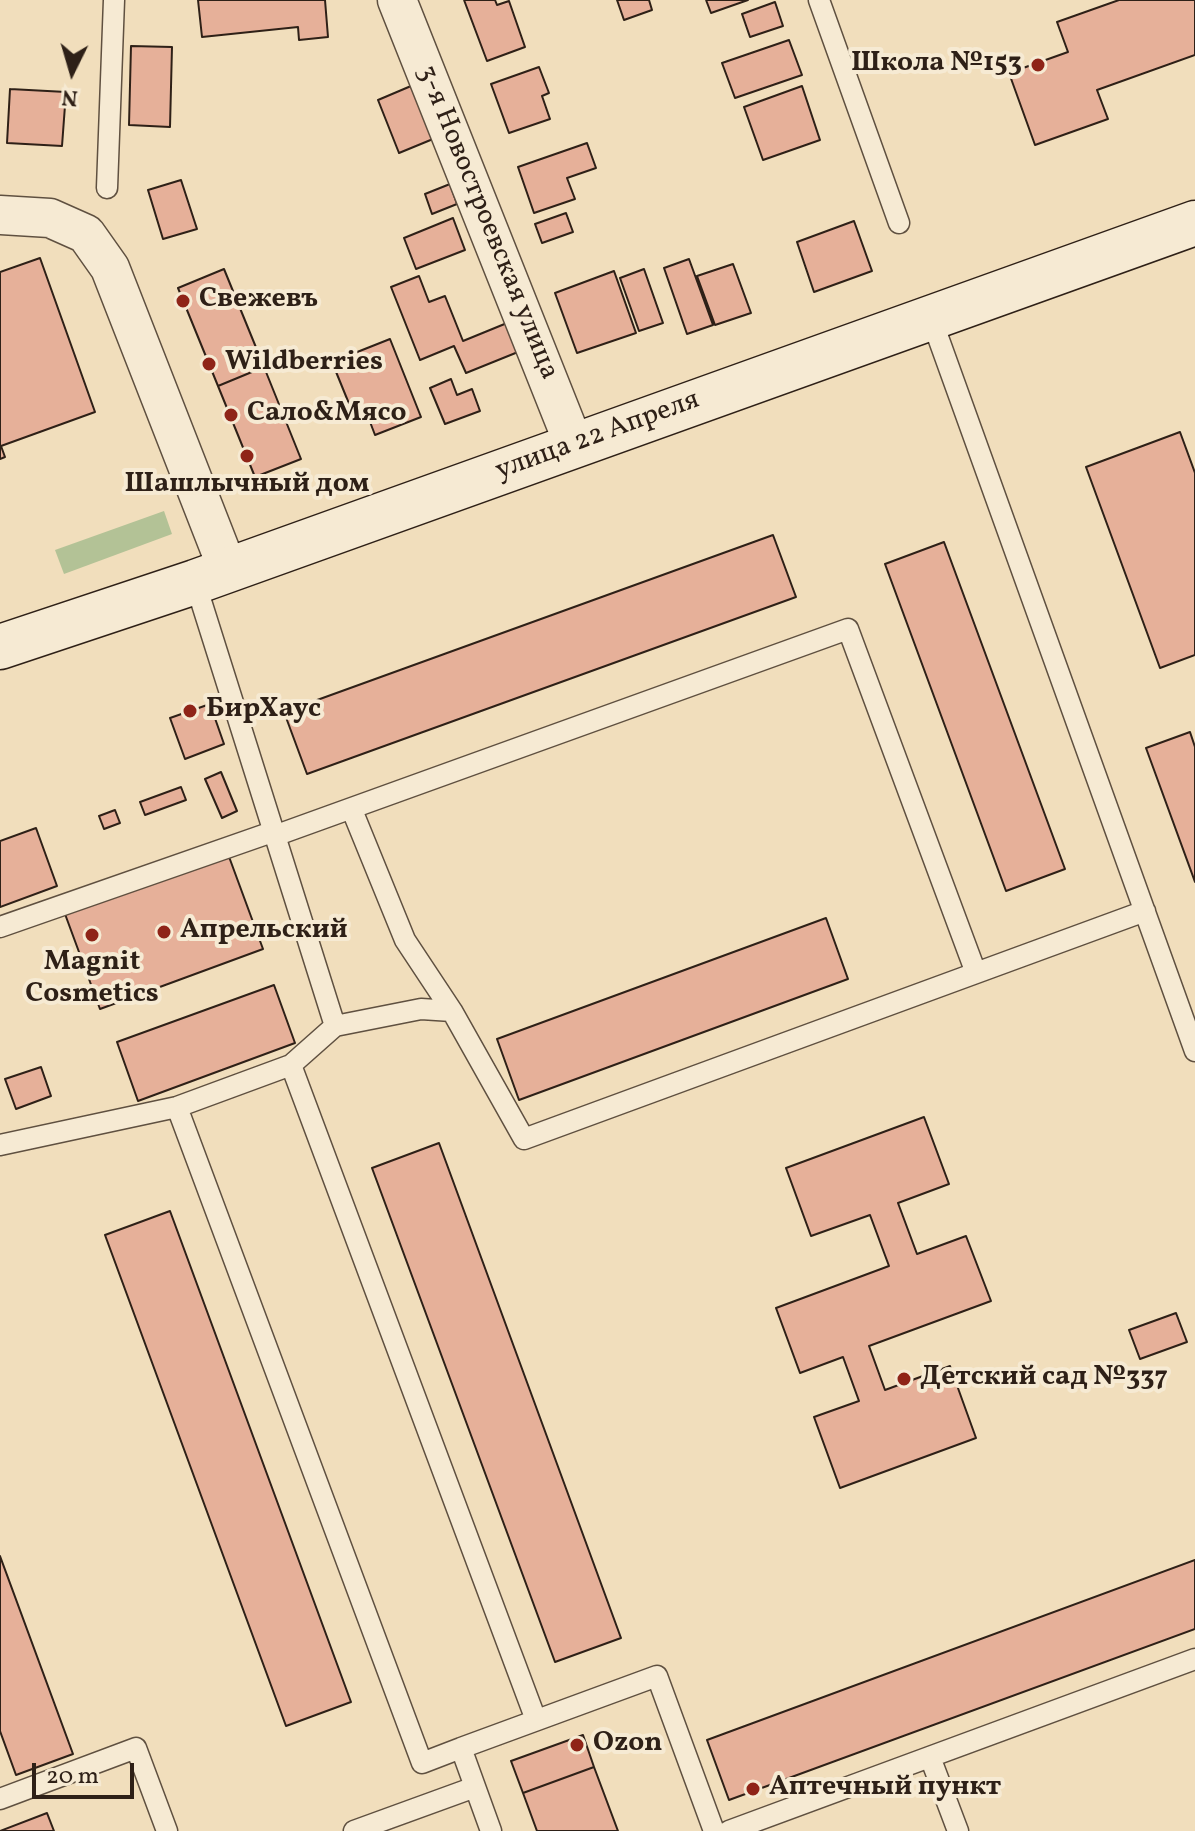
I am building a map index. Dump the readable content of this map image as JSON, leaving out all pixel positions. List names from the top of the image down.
{
  "streets": {
    "main road": ["улица 22 Апреля"],
    "street": ["3-я Новостроевская улица"]
  },
  "crossings": [
    ["3-я Новостроевская улица", "улица 22 Апреля"]
  ],
  "places": [
    "Школа №153",
    "Свежевъ",
    "Wildberries",
    "Сало&Мясо",
    "Шашлычный дом",
    "БирХаус",
    "Апрельский",
    "Magnit Cosmetics",
    "Детский сад №337",
    "Ozon",
    "Аптечный пункт"
  ],
  "scale_bar": "20 m",
  "north": "bottom"
}
